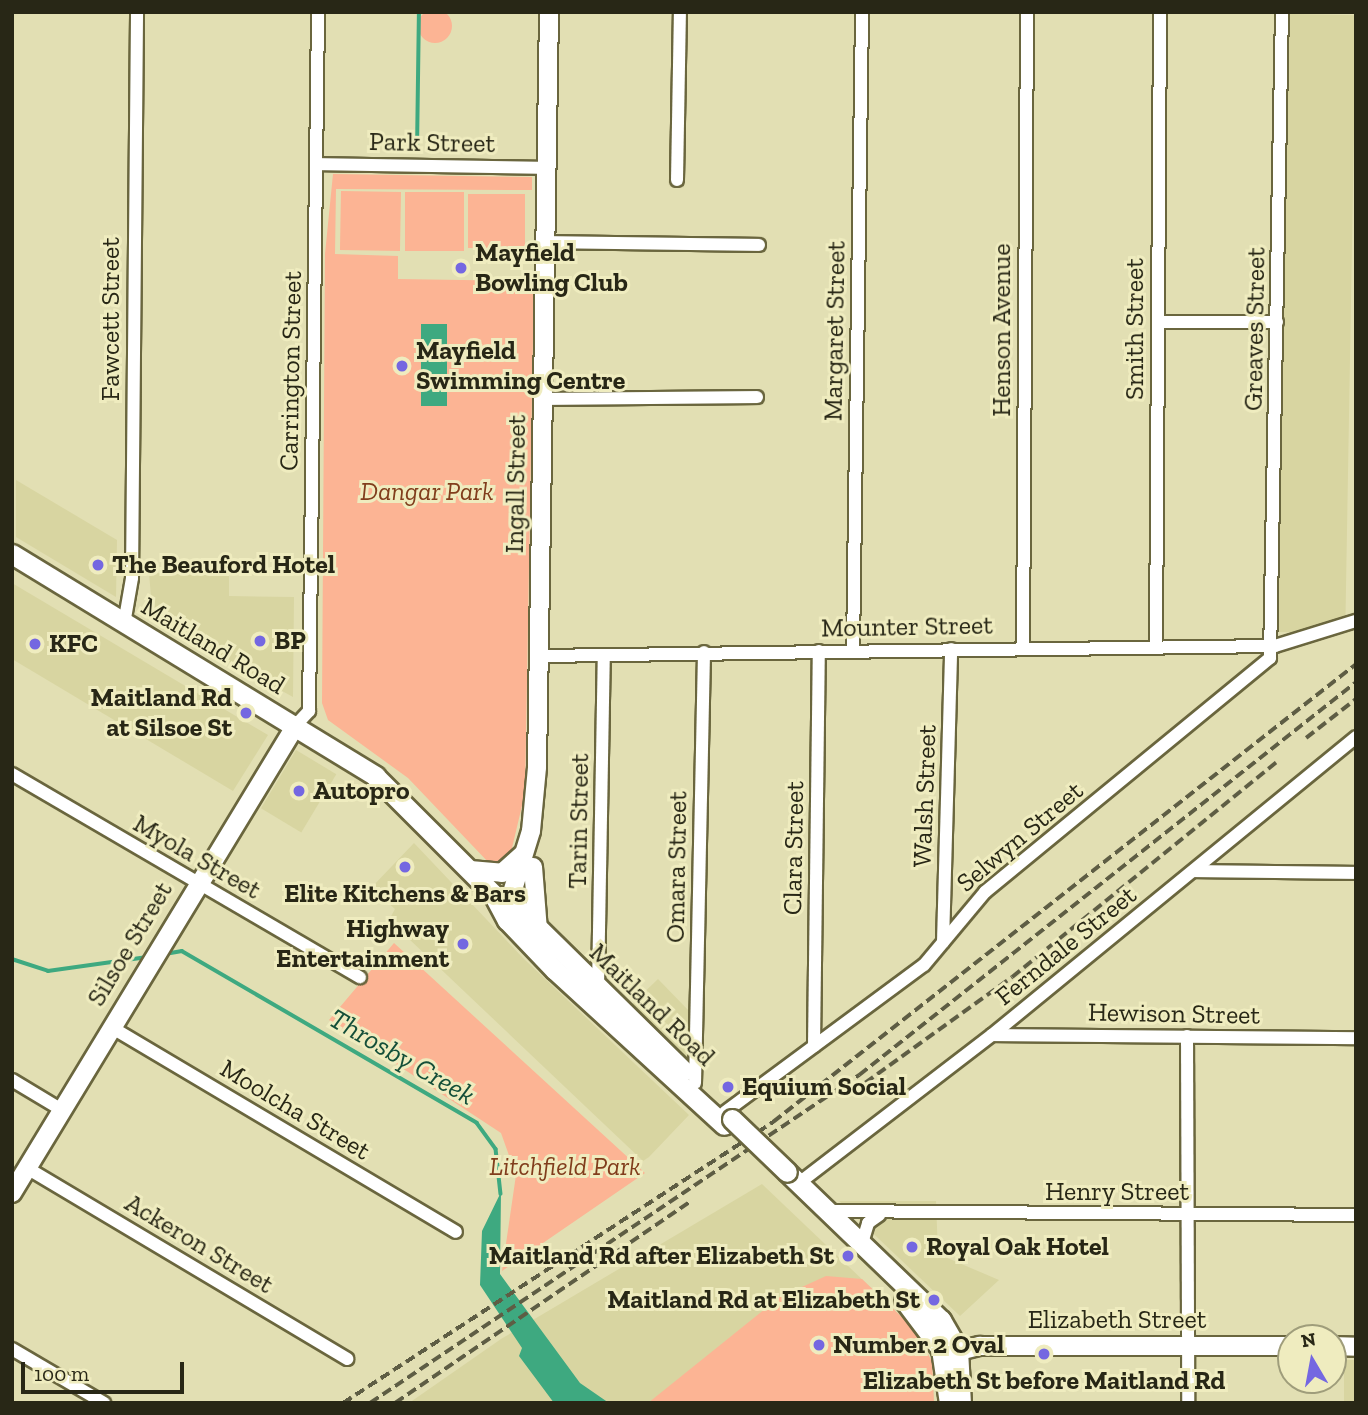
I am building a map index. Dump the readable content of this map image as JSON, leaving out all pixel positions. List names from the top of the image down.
{
  "streets": {
    "main road": [
      "Ingall Street",
      "Maitland Road",
      "Silsoe Street",
      "Elizabeth Street"
    ],
    "street": [
      "Park Street",
      "Fawcett Street",
      "Smith Street",
      "Greaves Street",
      "Henson Avenue",
      "Margaret Street",
      "Carrington Street",
      "Mounter Street",
      "Walsh Street",
      "Tarin Street",
      "Selwyn Street",
      "Clara Street",
      "Myola Street",
      "Omara Street",
      "Ferndale Street",
      "Hewison Street",
      "Moolcha Street",
      "Henry Street",
      "Ackeron Street"
    ]
  },
  "crossings": [
    ["Park Street", "Carrington Street"],
    ["Park Street", "Ingall Street"],
    ["Fawcett Street", "Maitland Road"],
    ["Smith Street", "Mounter Street"],
    ["Greaves Street", "Mounter Street"],
    ["Greaves Street", "Selwyn Street"],
    ["Henson Avenue", "Mounter Street"],
    ["Margaret Street", "Mounter Street"],
    ["Carrington Street", "Maitland Road"],
    ["Carrington Street", "Silsoe Street"],
    ["Ingall Street", "Mounter Street"],
    ["Ingall Street", "Maitland Road"],
    ["Mounter Street", "Walsh Street"],
    ["Mounter Street", "Tarin Street"],
    ["Mounter Street", "Selwyn Street"],
    ["Mounter Street", "Clara Street"],
    ["Mounter Street", "Omara Street"],
    ["Maitland Road", "Tarin Street"],
    ["Maitland Road", "Selwyn Street"],
    ["Maitland Road", "Omara Street"],
    ["Maitland Road", "Silsoe Street"],
    ["Maitland Road", "Ferndale Street"],
    ["Maitland Road", "Henry Street"],
    ["Maitland Road", "Elizabeth Street"],
    ["Walsh Street", "Selwyn Street"],
    ["Selwyn Street", "Clara Street"],
    ["Myola Street", "Silsoe Street"],
    ["Silsoe Street", "Moolcha Street"],
    ["Silsoe Street", "Ackeron Street"],
    ["Ferndale Street", "Hewison Street"]
  ],
  "water": ["Throsby Creek"],
  "parks": ["Dangar Park", "Litchfield Park"],
  "places": [
    "Mayfield Bowling Club",
    "Mayfield Swimming Centre",
    "The Beauford Hotel",
    "BP",
    "KFC",
    "Maitland Rd at Silsoe St",
    "Autopro",
    "Elite Kitchens & Bars",
    "Highway Entertainment",
    "Equium Social",
    "Royal Oak Hotel",
    "Maitland Rd after Elizabeth St",
    "Maitland Rd at Elizabeth St",
    "Number 2 Oval",
    "Elizabeth St before Maitland Rd"
  ],
  "scale_bar": "100 m",
  "north": "top"
}
